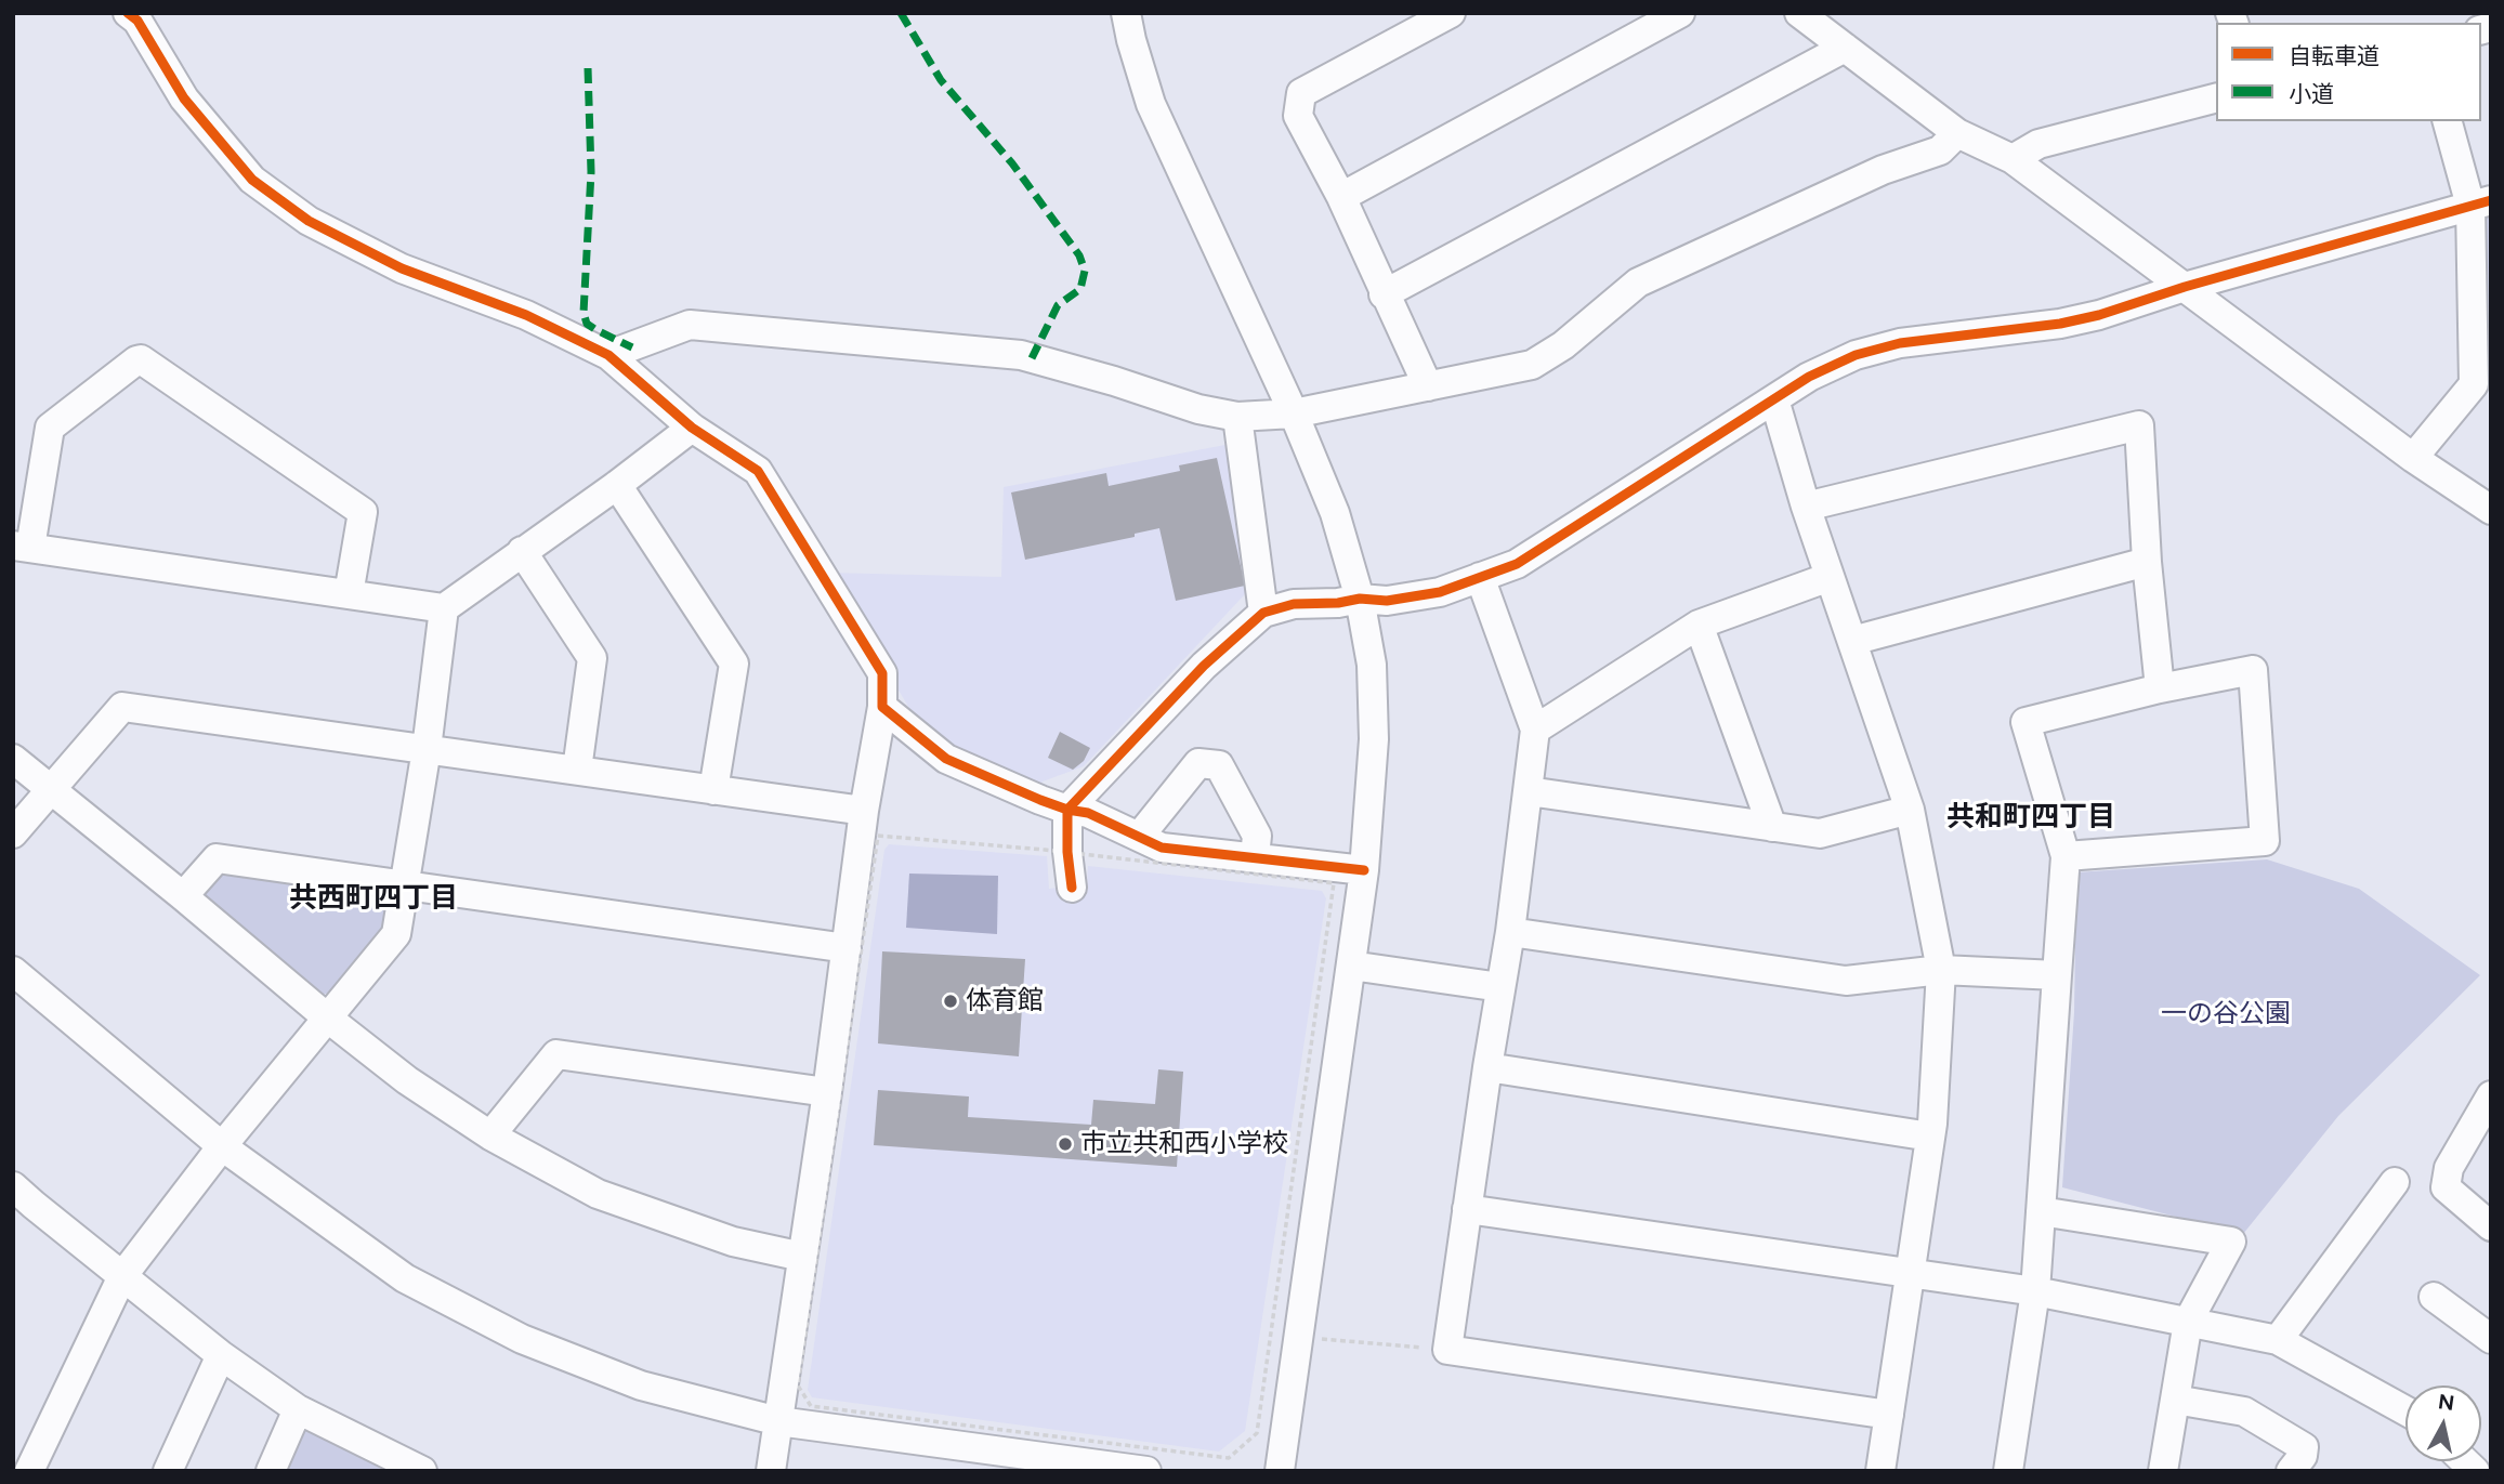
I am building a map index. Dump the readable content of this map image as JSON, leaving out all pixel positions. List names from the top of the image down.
{
  "districts": ["共和町四丁目", "共西町四丁目"],
  "parks": ["一の谷公園"],
  "places": ["体育館", "市立共和西小学校"],
  "legend": ["自転車道", "小道"],
  "north": "top"
}
